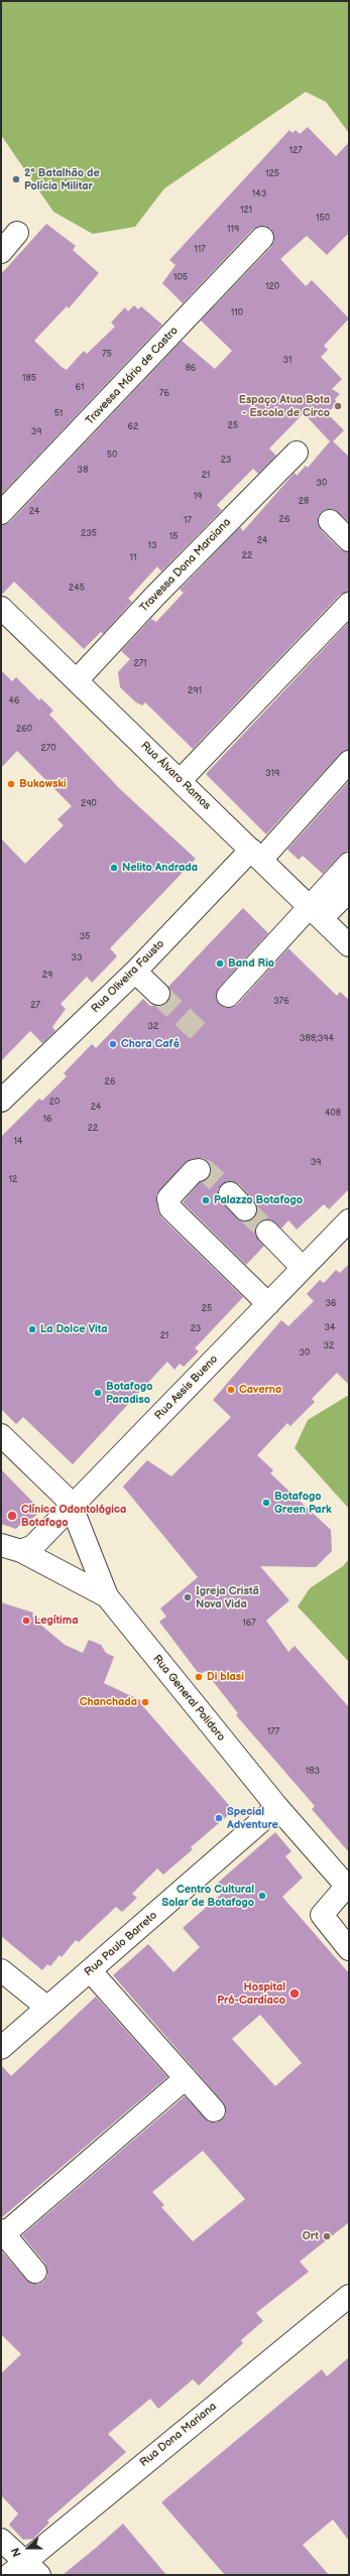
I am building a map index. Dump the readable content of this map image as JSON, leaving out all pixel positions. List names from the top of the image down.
{
  "streets": {
    "street": [
      "Travessa Mário de Castro",
      "Travessa Dona Marciana",
      "Rua Álvaro Ramos",
      "Rua Oliveira Fausto",
      "Rua Assis Bueno",
      "Rua General Polidoro",
      "Rua Paulo Barreto",
      "Rua Dona Mariana"
    ]
  },
  "crossings": [
    ["Travessa Dona Marciana", "Rua Álvaro Ramos"],
    ["Rua Álvaro Ramos", "Rua Oliveira Fausto"],
    ["Rua Assis Bueno", "Rua General Polidoro"],
    ["Rua General Polidoro", "Rua Paulo Barreto"]
  ],
  "places": [
    "2º Batalhão de Polícia Militar",
    "Espaço Atua Bota - Escola de Circo",
    "Bukowski",
    "Nelito Andrada",
    "Band Rio",
    "Chora Café",
    "Palazzo Botafogo",
    "La Dolce Vita",
    "Caverna",
    "Botafogo Paradiso",
    "Botafogo Green Park",
    "Clínica Odontológica Botafogo",
    "Igreja Cristã Nova Vida",
    "Legítima",
    "Di blasi",
    "Chanchada",
    "Special Adventure",
    "Centro Cultural Solar de Botafogo",
    "Hospital Pró-Cardíaco",
    "Ort"
  ],
  "house_numbers": [
    "127",
    "125",
    "143",
    "121",
    "150",
    "119",
    "117",
    "105",
    "120",
    "110",
    "75",
    "31",
    "86",
    "185",
    "61",
    "76",
    "51",
    "25",
    "62",
    "39",
    "50",
    "23",
    "38",
    "21",
    "30",
    "19",
    "28",
    "24",
    "26",
    "17",
    "235",
    "15",
    "24",
    "13",
    "22",
    "11",
    "245",
    "271",
    "291",
    "46",
    "260",
    "270",
    "319",
    "290",
    "35",
    "33",
    "29",
    "376",
    "27",
    "32",
    "388;394",
    "26",
    "20",
    "24",
    "408",
    "16",
    "22",
    "14",
    "39",
    "12",
    "36",
    "25",
    "34",
    "23",
    "21",
    "32",
    "30",
    "167",
    "177",
    "183"
  ],
  "north": "left"
}
